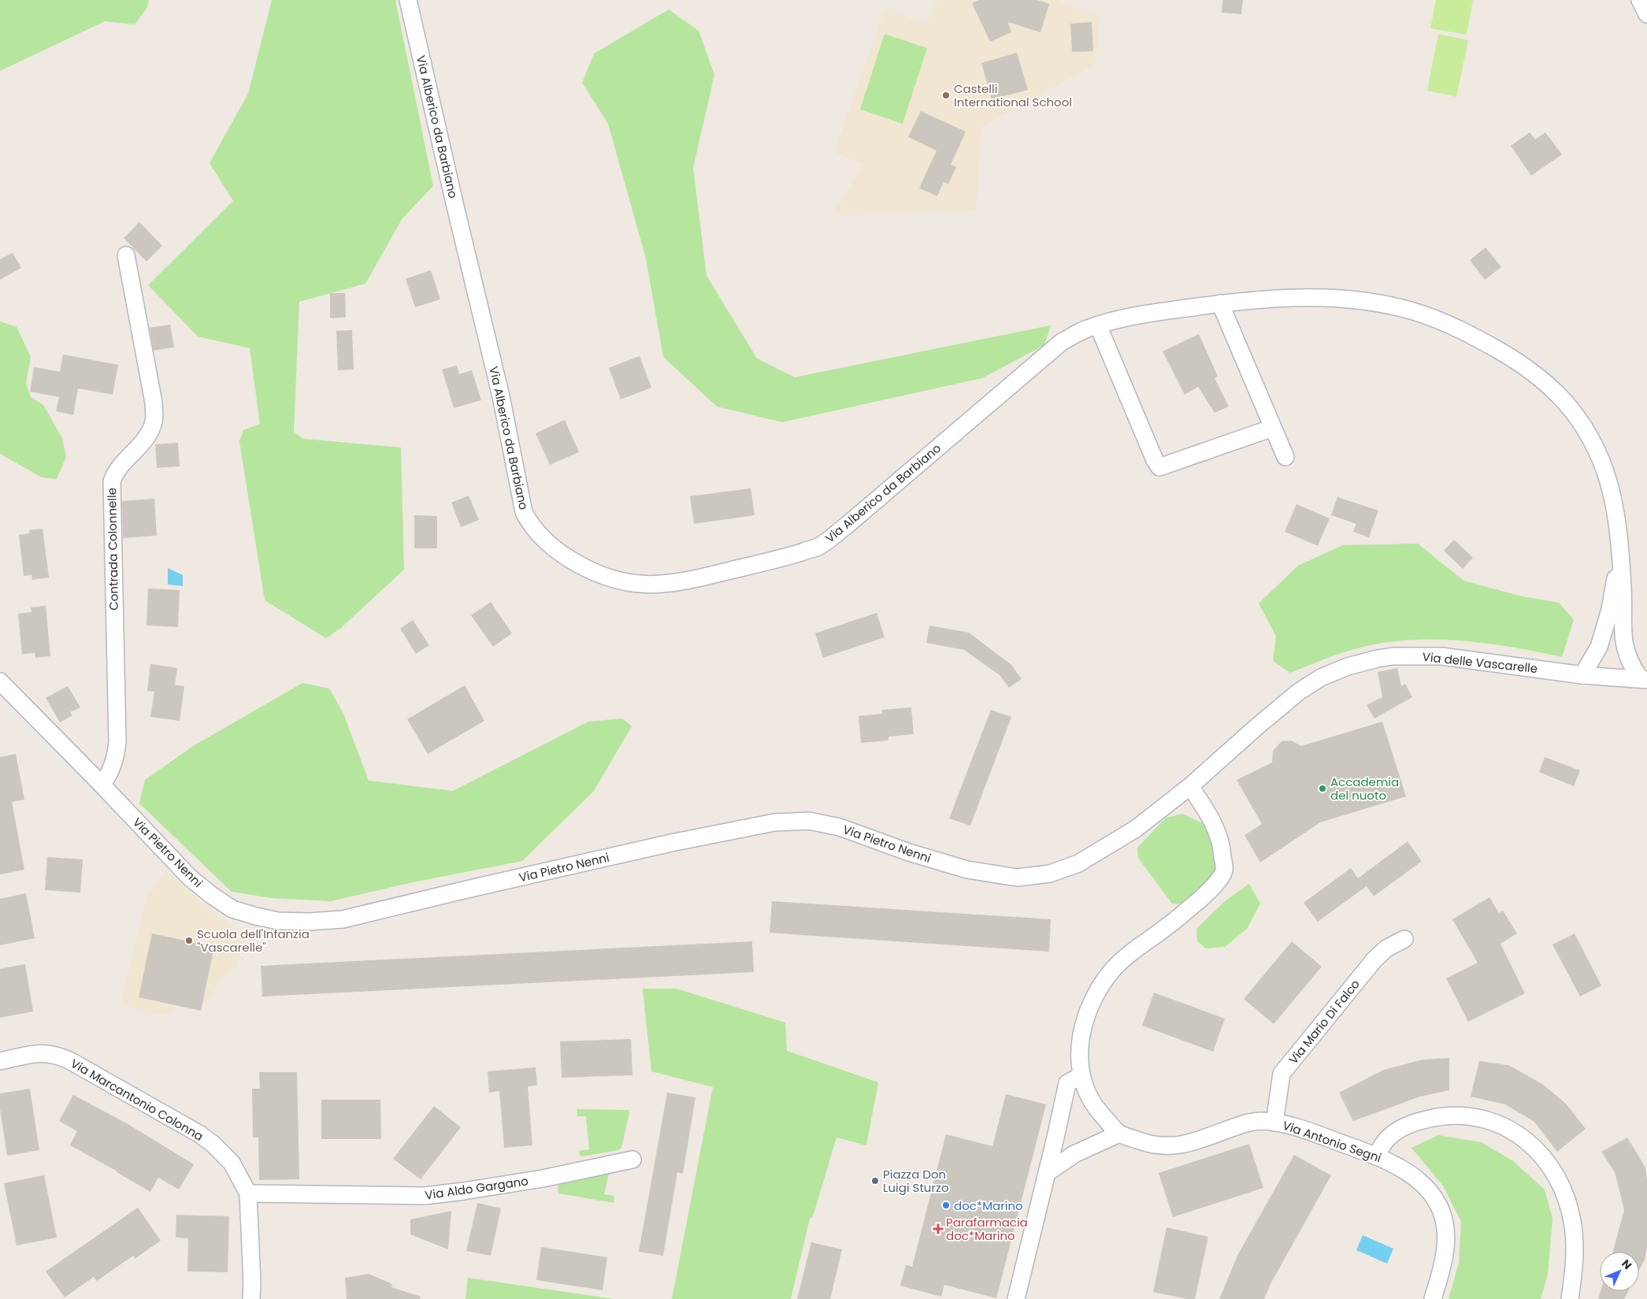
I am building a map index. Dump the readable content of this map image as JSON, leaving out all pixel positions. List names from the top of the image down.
{
  "streets": {
    "street": [
      "Via Alberico da Barbiano",
      "Contrada Colonnelle",
      "Via delle Vascarelle",
      "Via Pietro Nenni",
      "Via Mario Di Falco",
      "Via Marcantonio Colonna",
      "Via Antonio Segni",
      "Via Aldo Gargano"
    ]
  },
  "crossings": [
    ["Via Alberico da Barbiano", "Via delle Vascarelle"],
    ["Contrada Colonnelle", "Via Pietro Nenni"],
    ["Via delle Vascarelle", "Via Pietro Nenni"],
    ["Via delle Vascarelle", "Via Antonio Segni"],
    ["Via Pietro Nenni", "Via Antonio Segni"],
    ["Via Mario Di Falco", "Via Antonio Segni"],
    ["Via Marcantonio Colonna", "Via Aldo Gargano"]
  ],
  "places": {
    "other": [
      "Castelli International School",
      "Accademia del nuoto",
      "Scuola dell'Infanzia \"Vascarelle\"",
      "Piazza Don Luigi Sturzo",
      "doc*Marino"
    ],
    "health": ["Parafarmacia doc*Marino"]
  },
  "north": "top right"
}
